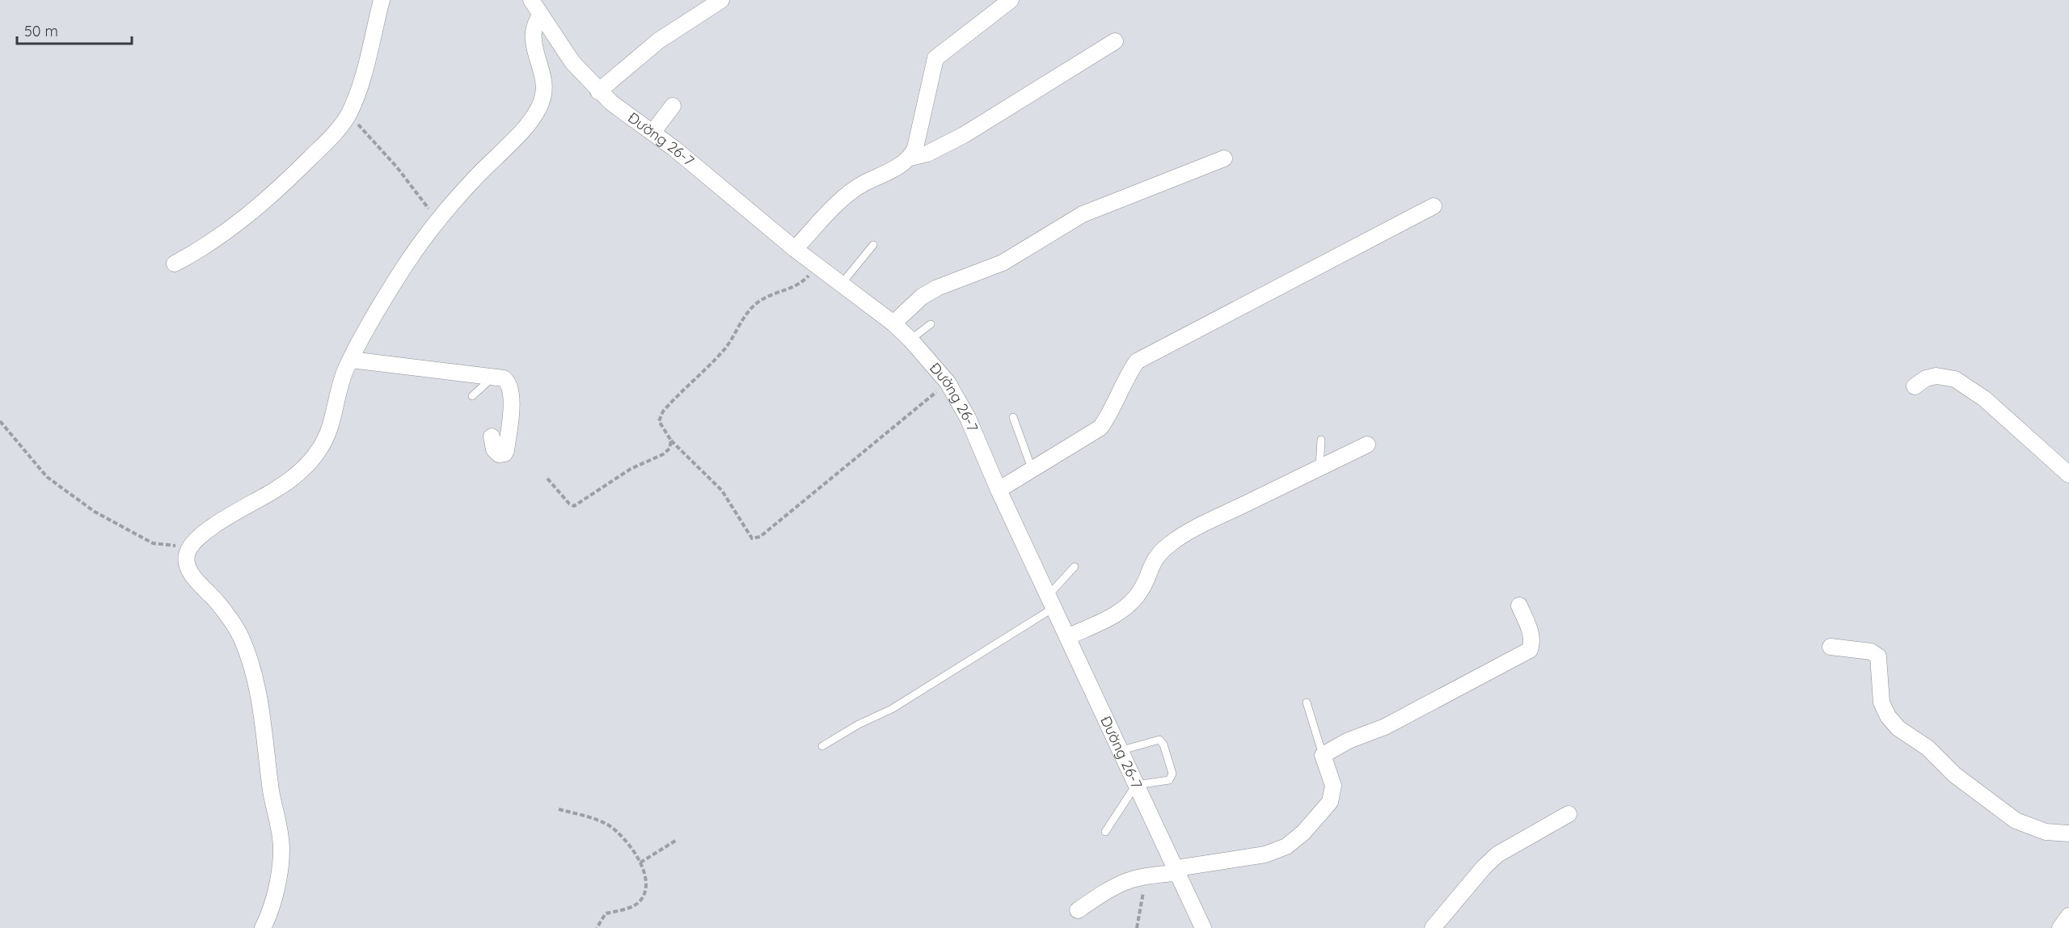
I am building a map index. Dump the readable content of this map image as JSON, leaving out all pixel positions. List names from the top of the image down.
{
  "streets": {
    "street": ["Đường 26-7"]
  },
  "scale_bar": "50 m"
}
